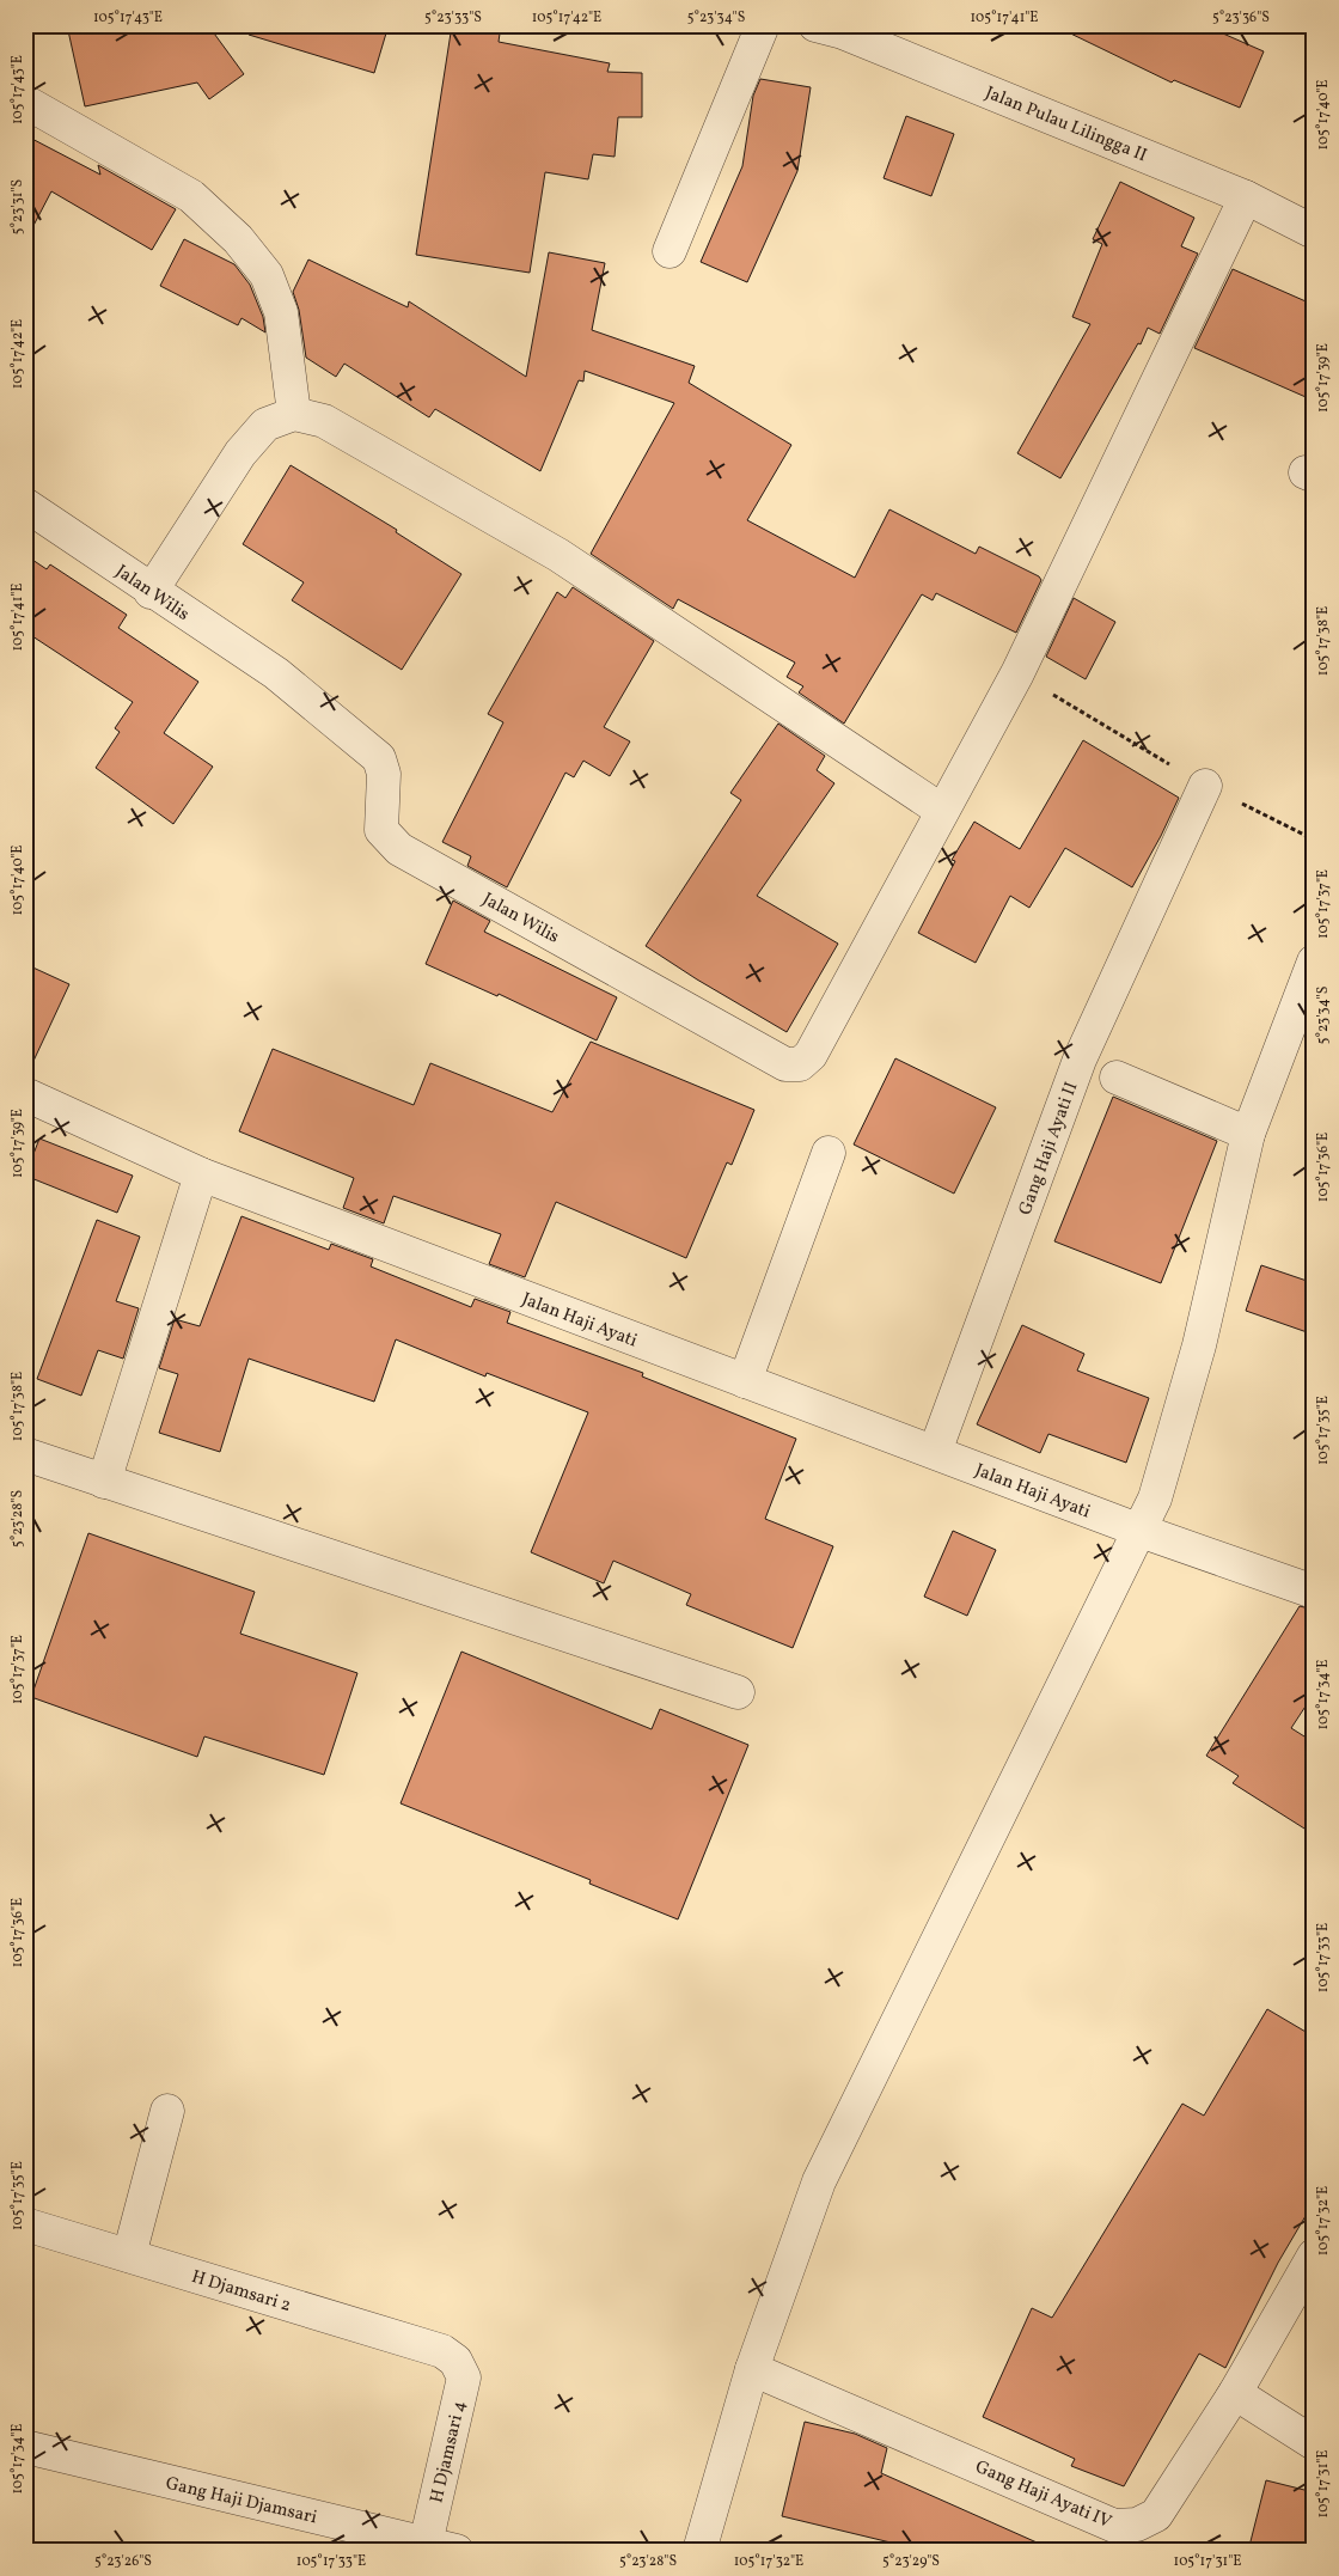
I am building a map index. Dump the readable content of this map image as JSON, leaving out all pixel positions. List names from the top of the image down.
{
  "streets": {
    "street": [
      "Jalan Pulau Lilingga II",
      "Jalan Wilis",
      "Gang Haji Ayati II",
      "Jalan Haji Ayati",
      "H Djamsari 2",
      "H Djamsari 4",
      "Gang Haji Ayati IV",
      "Gang Haji Djamsari"
    ]
  },
  "crossings": [
    ["Gang Haji Ayati II", "Jalan Haji Ayati"],
    ["H Djamsari 2", "H Djamsari 4"],
    ["H Djamsari 4", "Gang Haji Djamsari"]
  ],
  "coordinates": [
    "105°17'43\"E",
    "5°23'33\"S",
    "105°17'42\"E",
    "5°23'34\"S",
    "105°17'41\"E",
    "5°23'36\"S",
    "105°17'40\"E",
    "5°23'31\"S",
    "105°17'39\"E",
    "105°17'38\"E",
    "105°17'37\"E",
    "105°17'36\"E",
    "105°17'35\"E",
    "5°23'28\"S",
    "105°17'34\"E",
    "105°17'33\"E",
    "105°17'32\"E",
    "105°17'31\"E",
    "5°23'26\"S",
    "5°23'29\"S"
  ]
}
